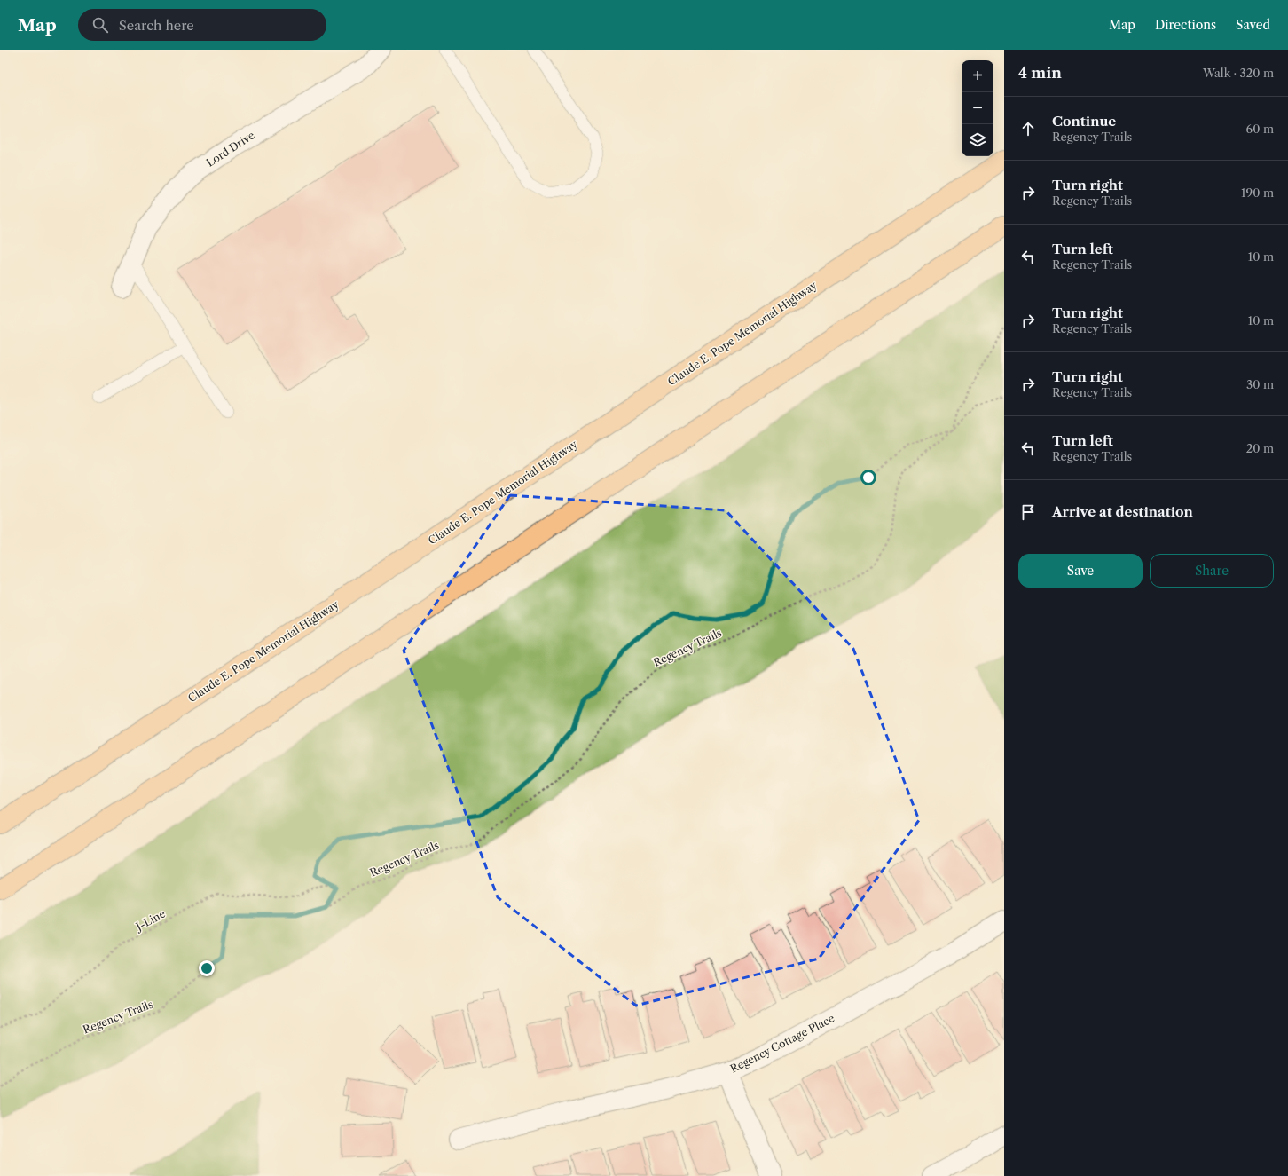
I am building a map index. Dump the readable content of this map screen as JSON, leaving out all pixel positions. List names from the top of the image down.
{
  "streets": {
    "highway": ["Claude E. Pope Memorial Highway"],
    "street": ["Lord Drive", "Regency Cottage Place"],
    "path": ["Regency Trails", "J-Line"]
  },
  "crossings": [
    ["Regency Trails", "J-Line"]
  ],
  "page": {
    "header": "Map",
    "search": "Search here",
    "nav": ["Map", "Directions", "Saved"],
    "heading": ["4 min", "Walk · 320 m"],
    "map_buttons": ["+", "−"],
    "list": [
      ["Continue", "Regency Trails", "60 m"],
      ["Turn right", "Regency Trails", "190 m"],
      ["Turn left", "Regency Trails", "10 m"],
      ["Turn right", "Regency Trails", "10 m"],
      ["Turn right", "Regency Trails", "30 m"],
      ["Turn left", "Regency Trails", "20 m"],
      "Arrive at destination"
    ],
    "buttons": ["Save", "Share"]
  }
}
